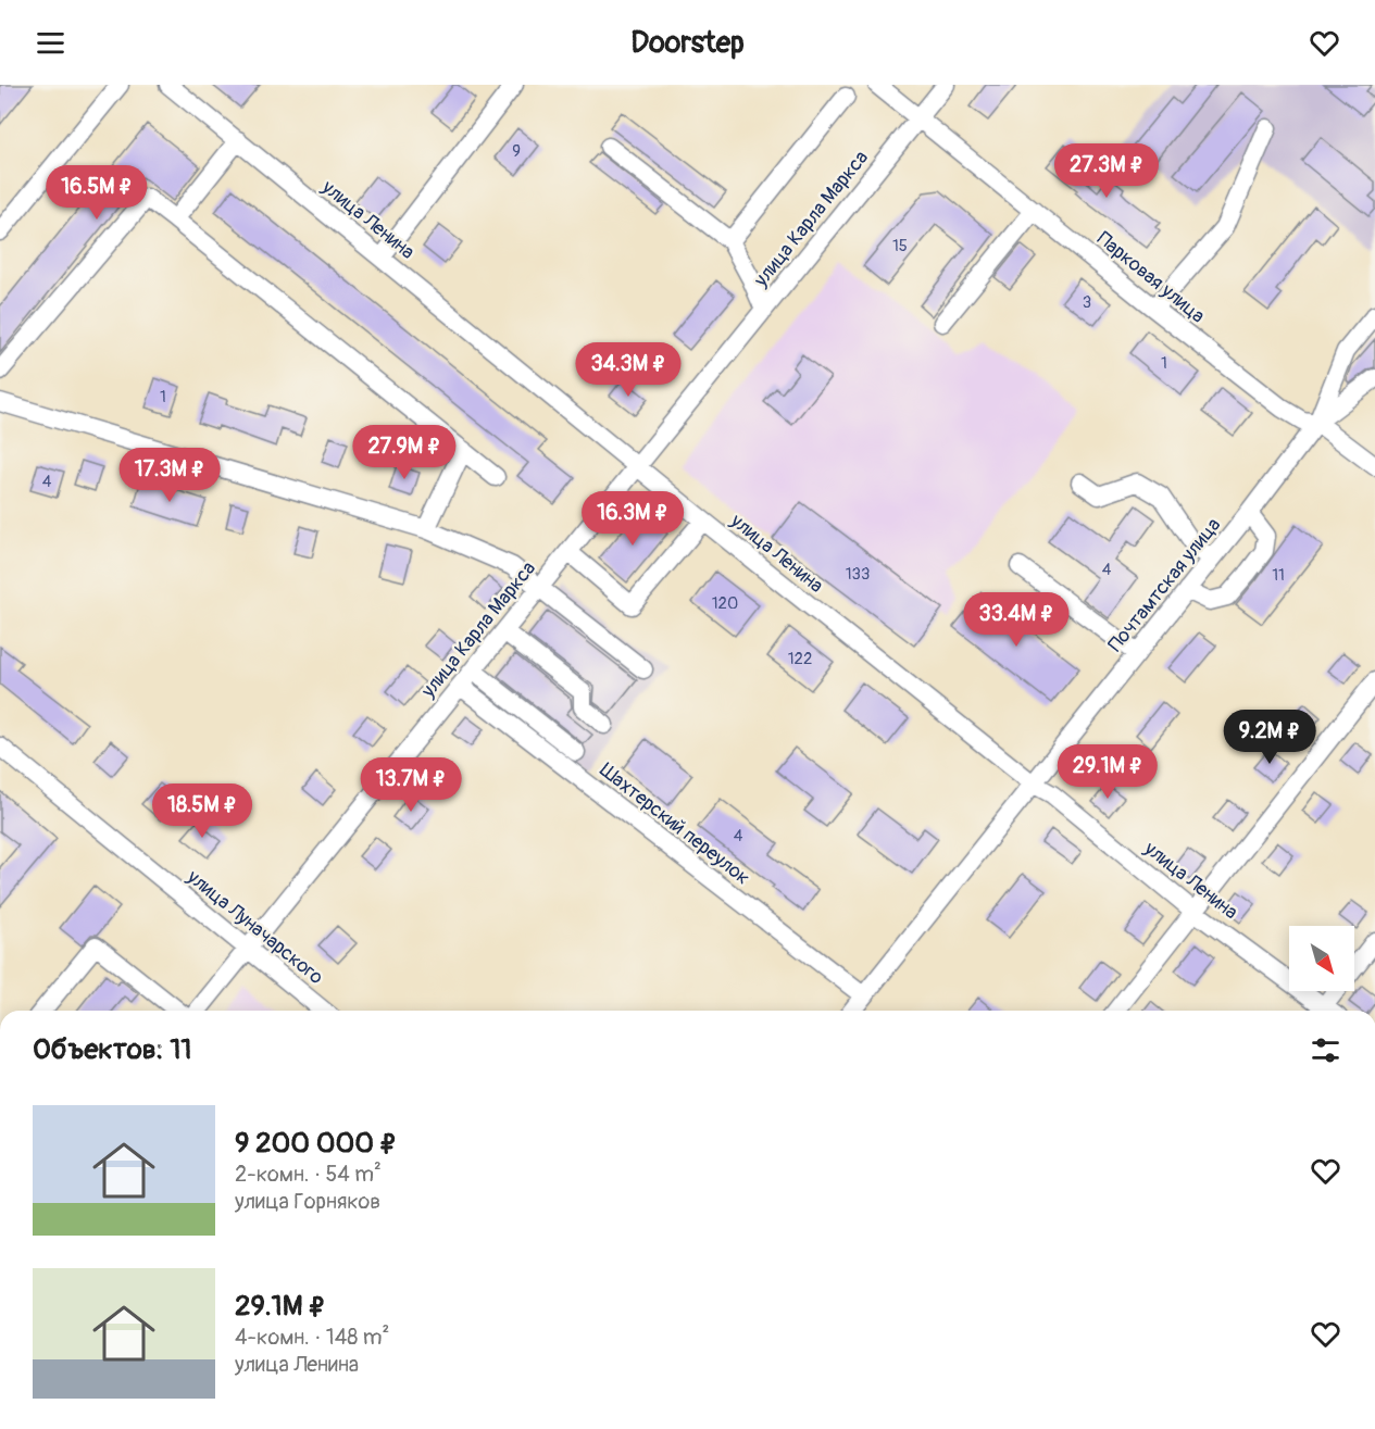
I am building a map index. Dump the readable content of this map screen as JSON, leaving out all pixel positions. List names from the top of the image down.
{
  "streets": {
    "street": [
      "улица Карла Маркса",
      "улица Ленина",
      "Парковая улица",
      "Почтамтская улица",
      "Шахтерский переулок",
      "улица Луначарского"
    ]
  },
  "crossings": [
    ["улица Карла Маркса", "улица Ленина"],
    ["улица Карла Маркса", "Парковая улица"],
    ["улица Карла Маркса", "Шахтерский переулок"],
    ["улица Карла Маркса", "улица Луначарского"],
    ["улица Ленина", "Почтамтская улица"],
    ["Парковая улица", "Почтамтская улица"],
    ["Почтамтская улица", "Шахтерский переулок"]
  ],
  "house_numbers": [
    "9",
    "15",
    "3",
    "1",
    "1",
    "4",
    "4",
    "133",
    "11",
    "120",
    "122",
    "4"
  ],
  "north": "bottom right",
  "page": {
    "header": "Doorstep",
    "price": [
      "27.3M ₽",
      "16.5M ₽",
      "34.3M ₽",
      "27.9M ₽",
      "17.3M ₽",
      "16.3M ₽",
      "33.4M ₽",
      "9.2M ₽",
      "29.1M ₽",
      "13.7M ₽",
      "18.5M ₽"
    ],
    "heading": "Объектов: 11",
    "list": [
      {
        "name": "9 200 000 ₽",
        "note": "2-комн. · 54 m² · улица Горняков"
      },
      {
        "name": "29.1M ₽",
        "note": "4-комн. · 148 m² · улица Ленина"
      }
    ]
  }
}
